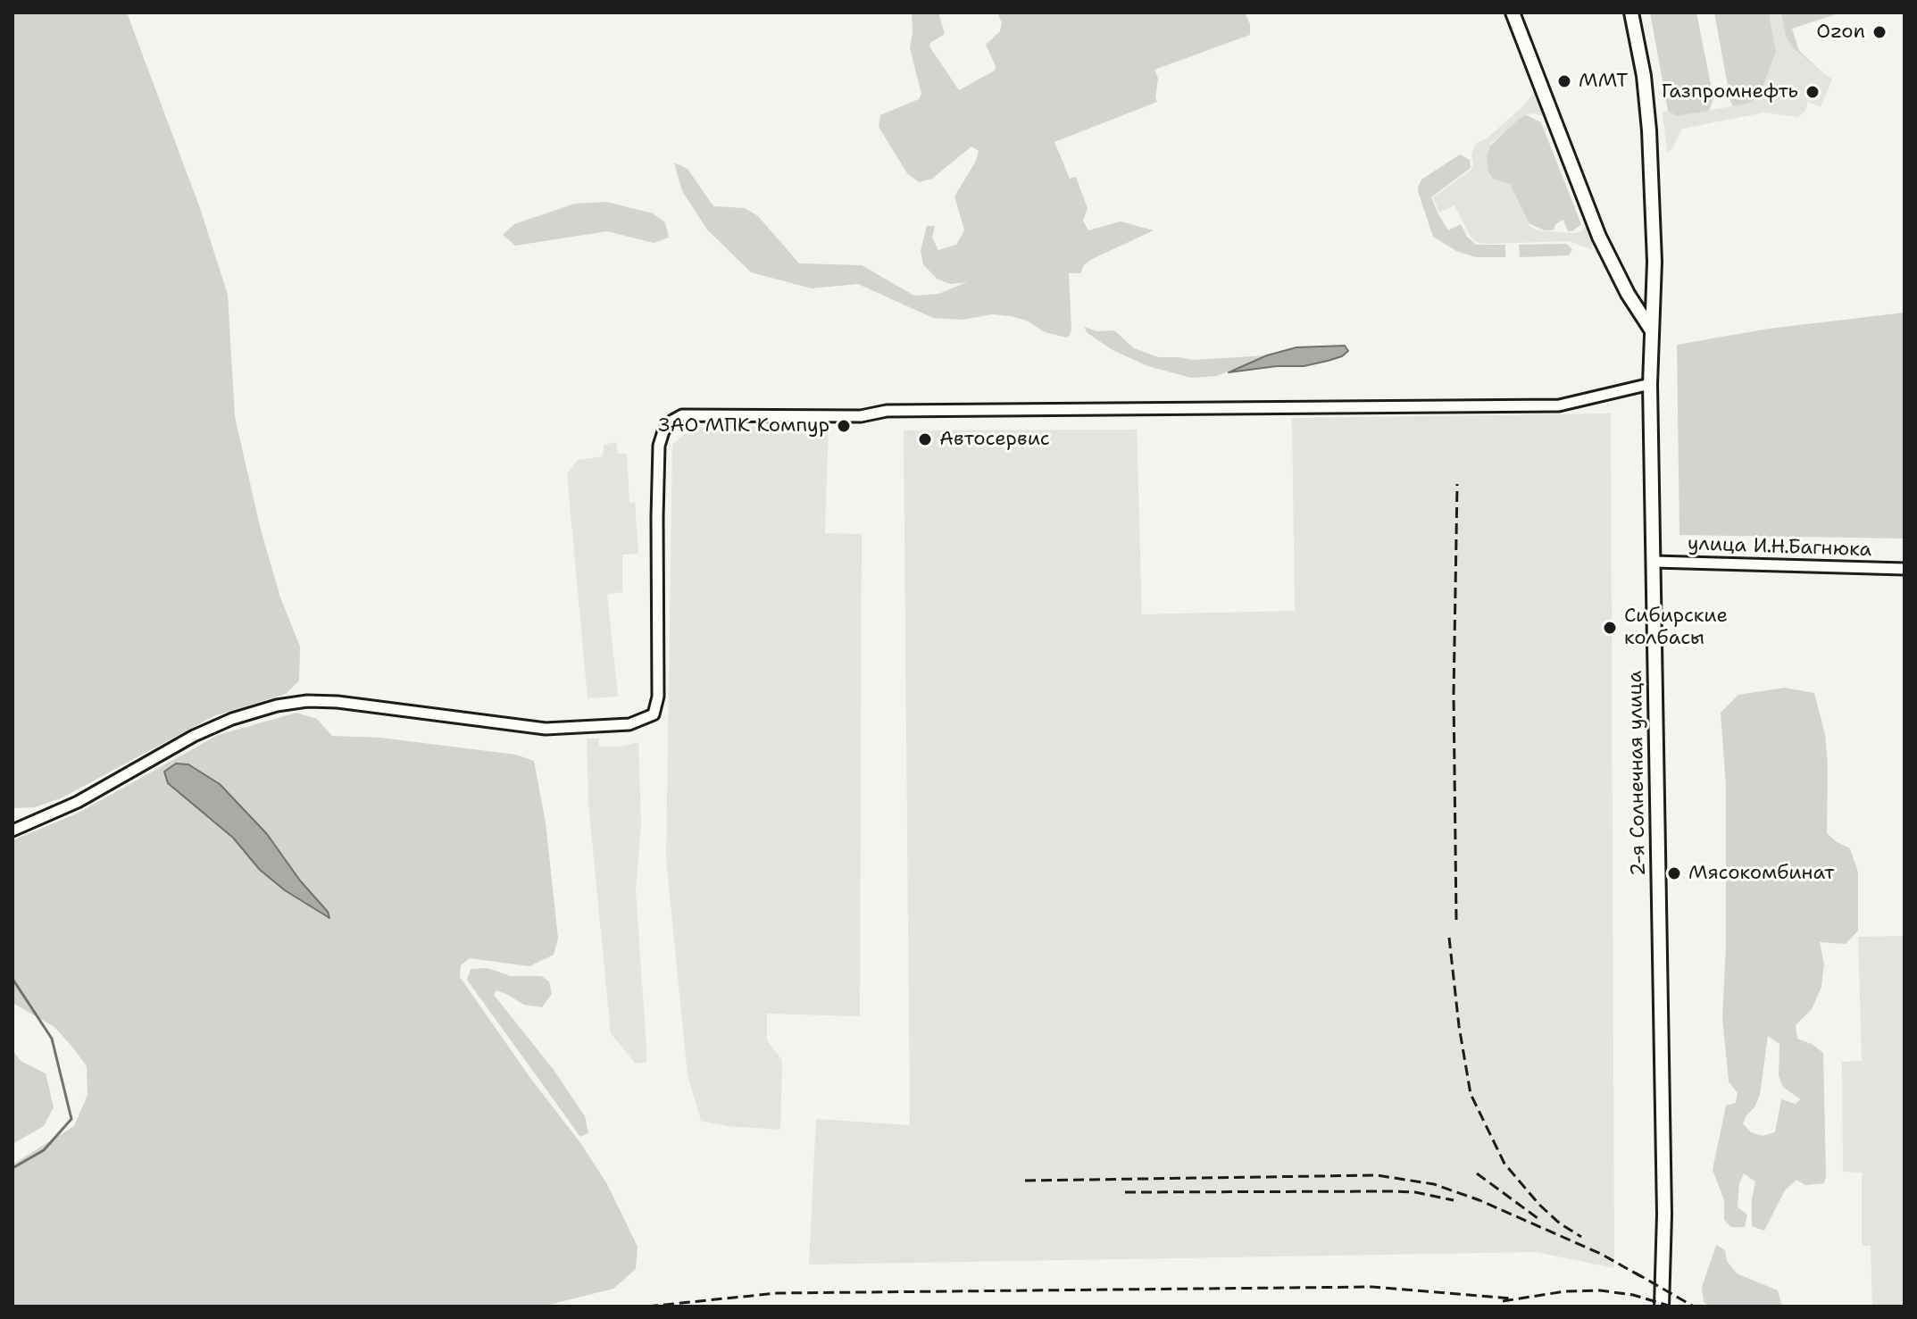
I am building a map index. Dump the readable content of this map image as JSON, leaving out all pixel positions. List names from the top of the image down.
{
  "streets": {
    "main road": ["2-я Солнечная улица"],
    "street": ["улица И.Н.Багнюка"]
  },
  "crossings": [
    ["улица И.Н.Багнюка", "2-я Солнечная улица"]
  ],
  "places": [
    "Ozon",
    "ММТ",
    "Газпромнефть",
    "ЗАО МПК Компур",
    "Автосервис",
    "Сибирские колбасы",
    "Мясокомбинат"
  ]
}
